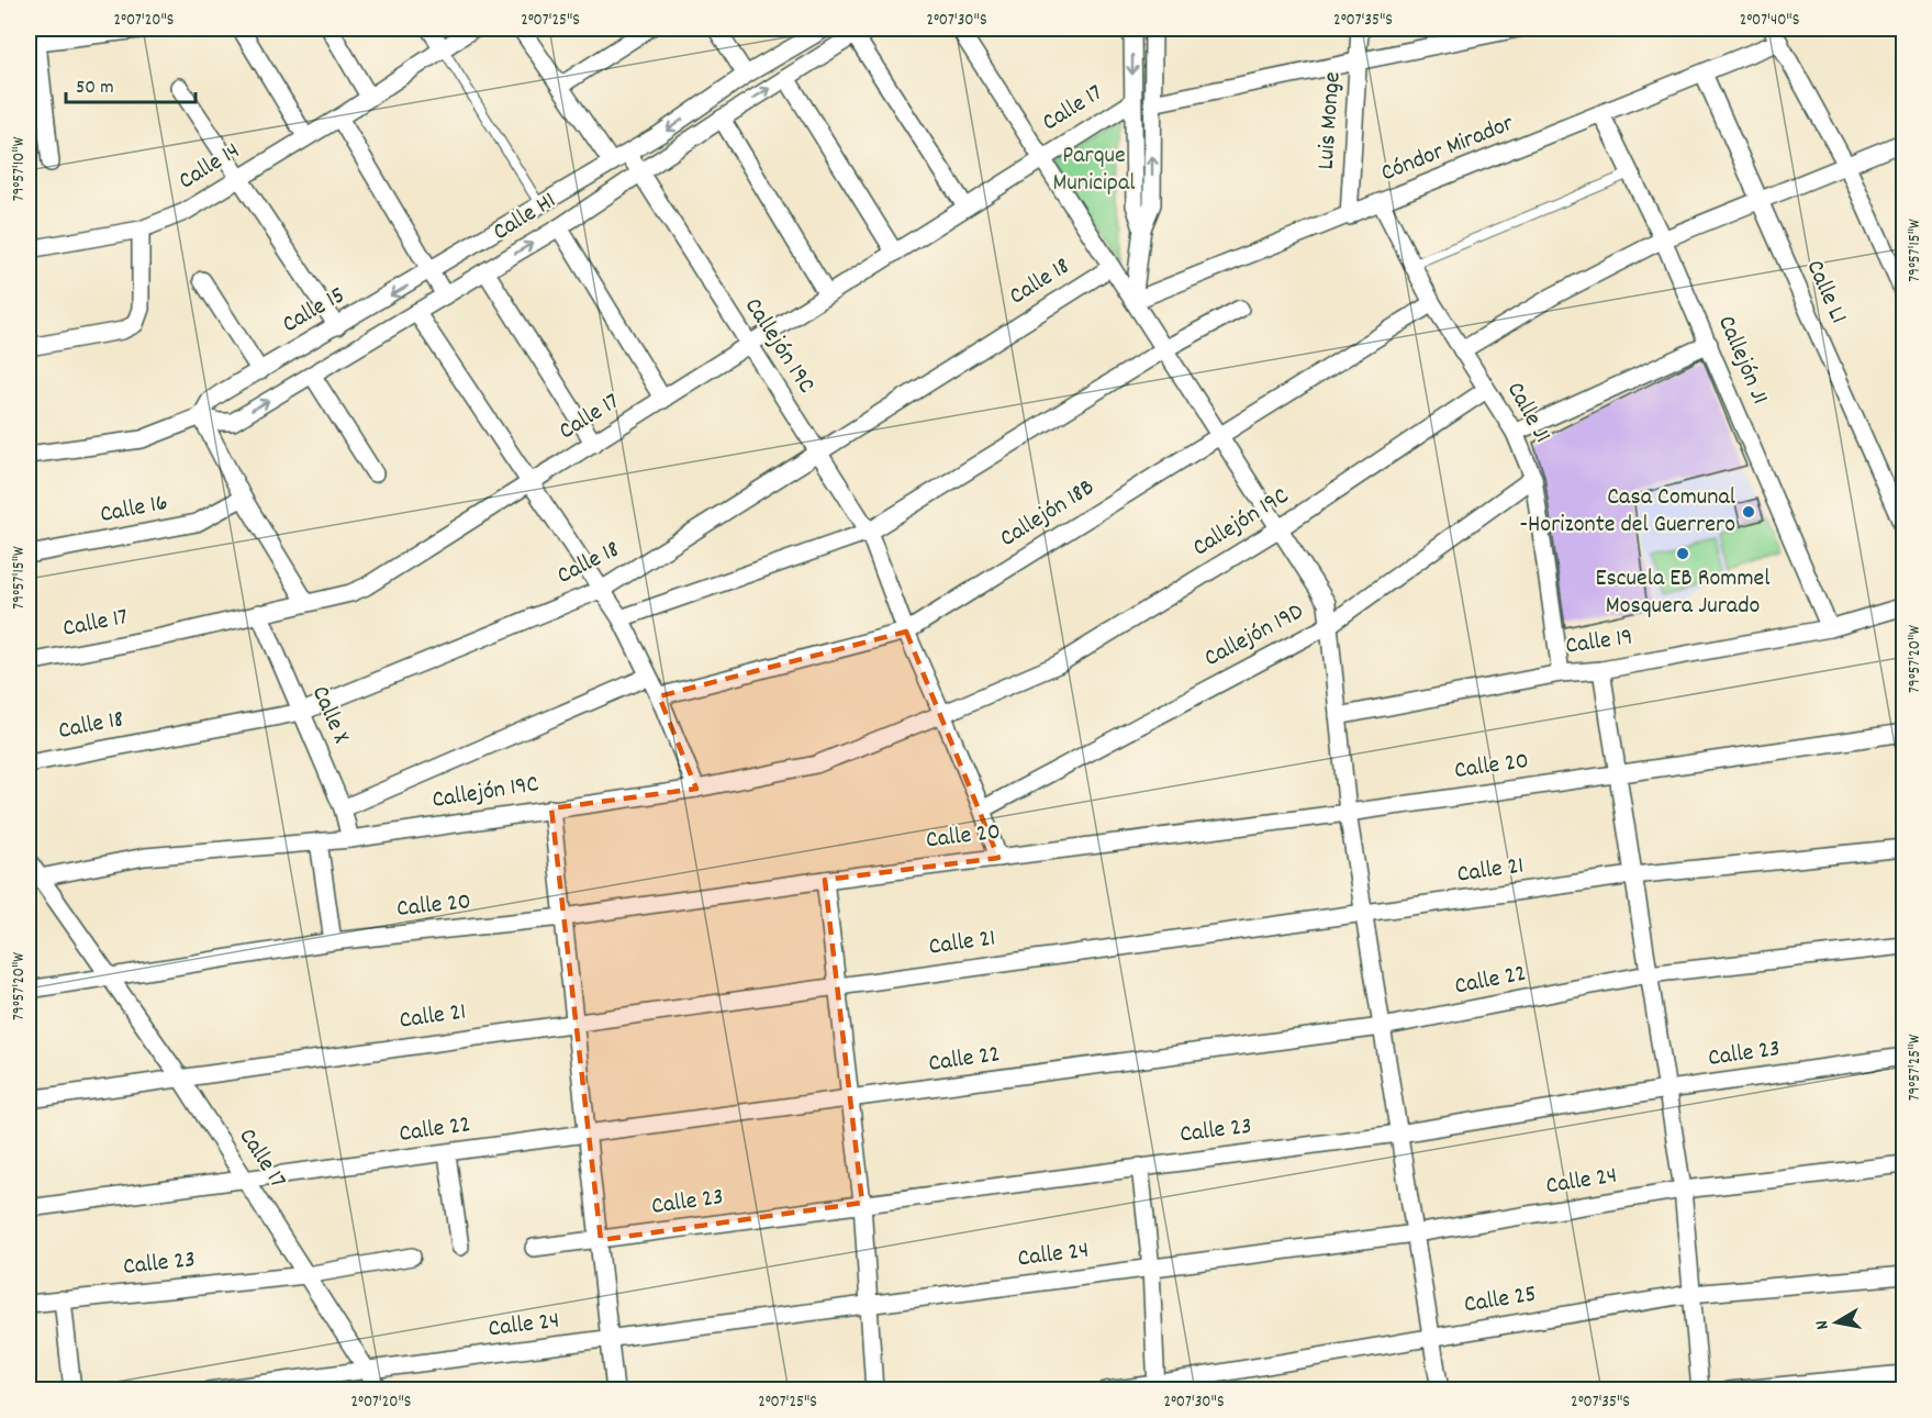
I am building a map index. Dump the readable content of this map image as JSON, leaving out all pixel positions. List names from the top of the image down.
{
  "streets": {
    "street": [
      "Calle 17",
      "Luis Monge",
      "Cóndor Mirador",
      "Calle 14",
      "Calle H1",
      "Calle 18",
      "Calle L1",
      "Calle 15",
      "Callejón 19C",
      "Callejón J1",
      "Calle J1",
      "Calle 16",
      "Callejón 18B",
      "Callejón 19D",
      "Calle 19",
      "Calle X",
      "Calle 20",
      "Calle 21",
      "Calle 22",
      "Calle 23",
      "Calle 24",
      "Calle 25"
    ]
  },
  "crossings": [
    ["Calle 17", "Callejón 19C"],
    ["Calle 17", "Calle X"],
    ["Calle 17", "Calle 20"],
    ["Calle 17", "Calle 21"],
    ["Calle 17", "Calle 22"],
    ["Calle 17", "Calle 23"],
    ["Calle 17", "Calle 24"],
    ["Luis Monge", "Cóndor Mirador"],
    ["Cóndor Mirador", "Calle L1"],
    ["Cóndor Mirador", "Callejón J1"],
    ["Cóndor Mirador", "Calle J1"],
    ["Calle H1", "Calle 15"],
    ["Calle H1", "Callejón 19C"],
    ["Calle 18", "Callejón 19C"],
    ["Calle 18", "Calle X"],
    ["Callejón 19C", "Calle J1"],
    ["Callejón 19C", "Callejón 18B"],
    ["Callejón 19C", "Calle X"],
    ["Callejón J1", "Calle 19"],
    ["Calle J1", "Callejón 18B"],
    ["Calle J1", "Callejón 19D"],
    ["Calle J1", "Calle 19"]
  ],
  "one_way": ["Calle H1"],
  "parks": ["Parque Municipal"],
  "places": ["Casa Comunal -Horizonte del Guerrero", "Escuela EB Rommel Mosquera Jurado"],
  "scale_bar": "50 m",
  "north": "left",
  "coordinates": [
    "2°07'20\"S",
    "2°07'25\"S",
    "2°07'30\"S",
    "2°07'35\"S",
    "2°07'40\"S",
    "79°57'10\"W",
    "79°57'15\"W",
    "79°57'20\"W",
    "79°57'25\"W"
  ]
}
